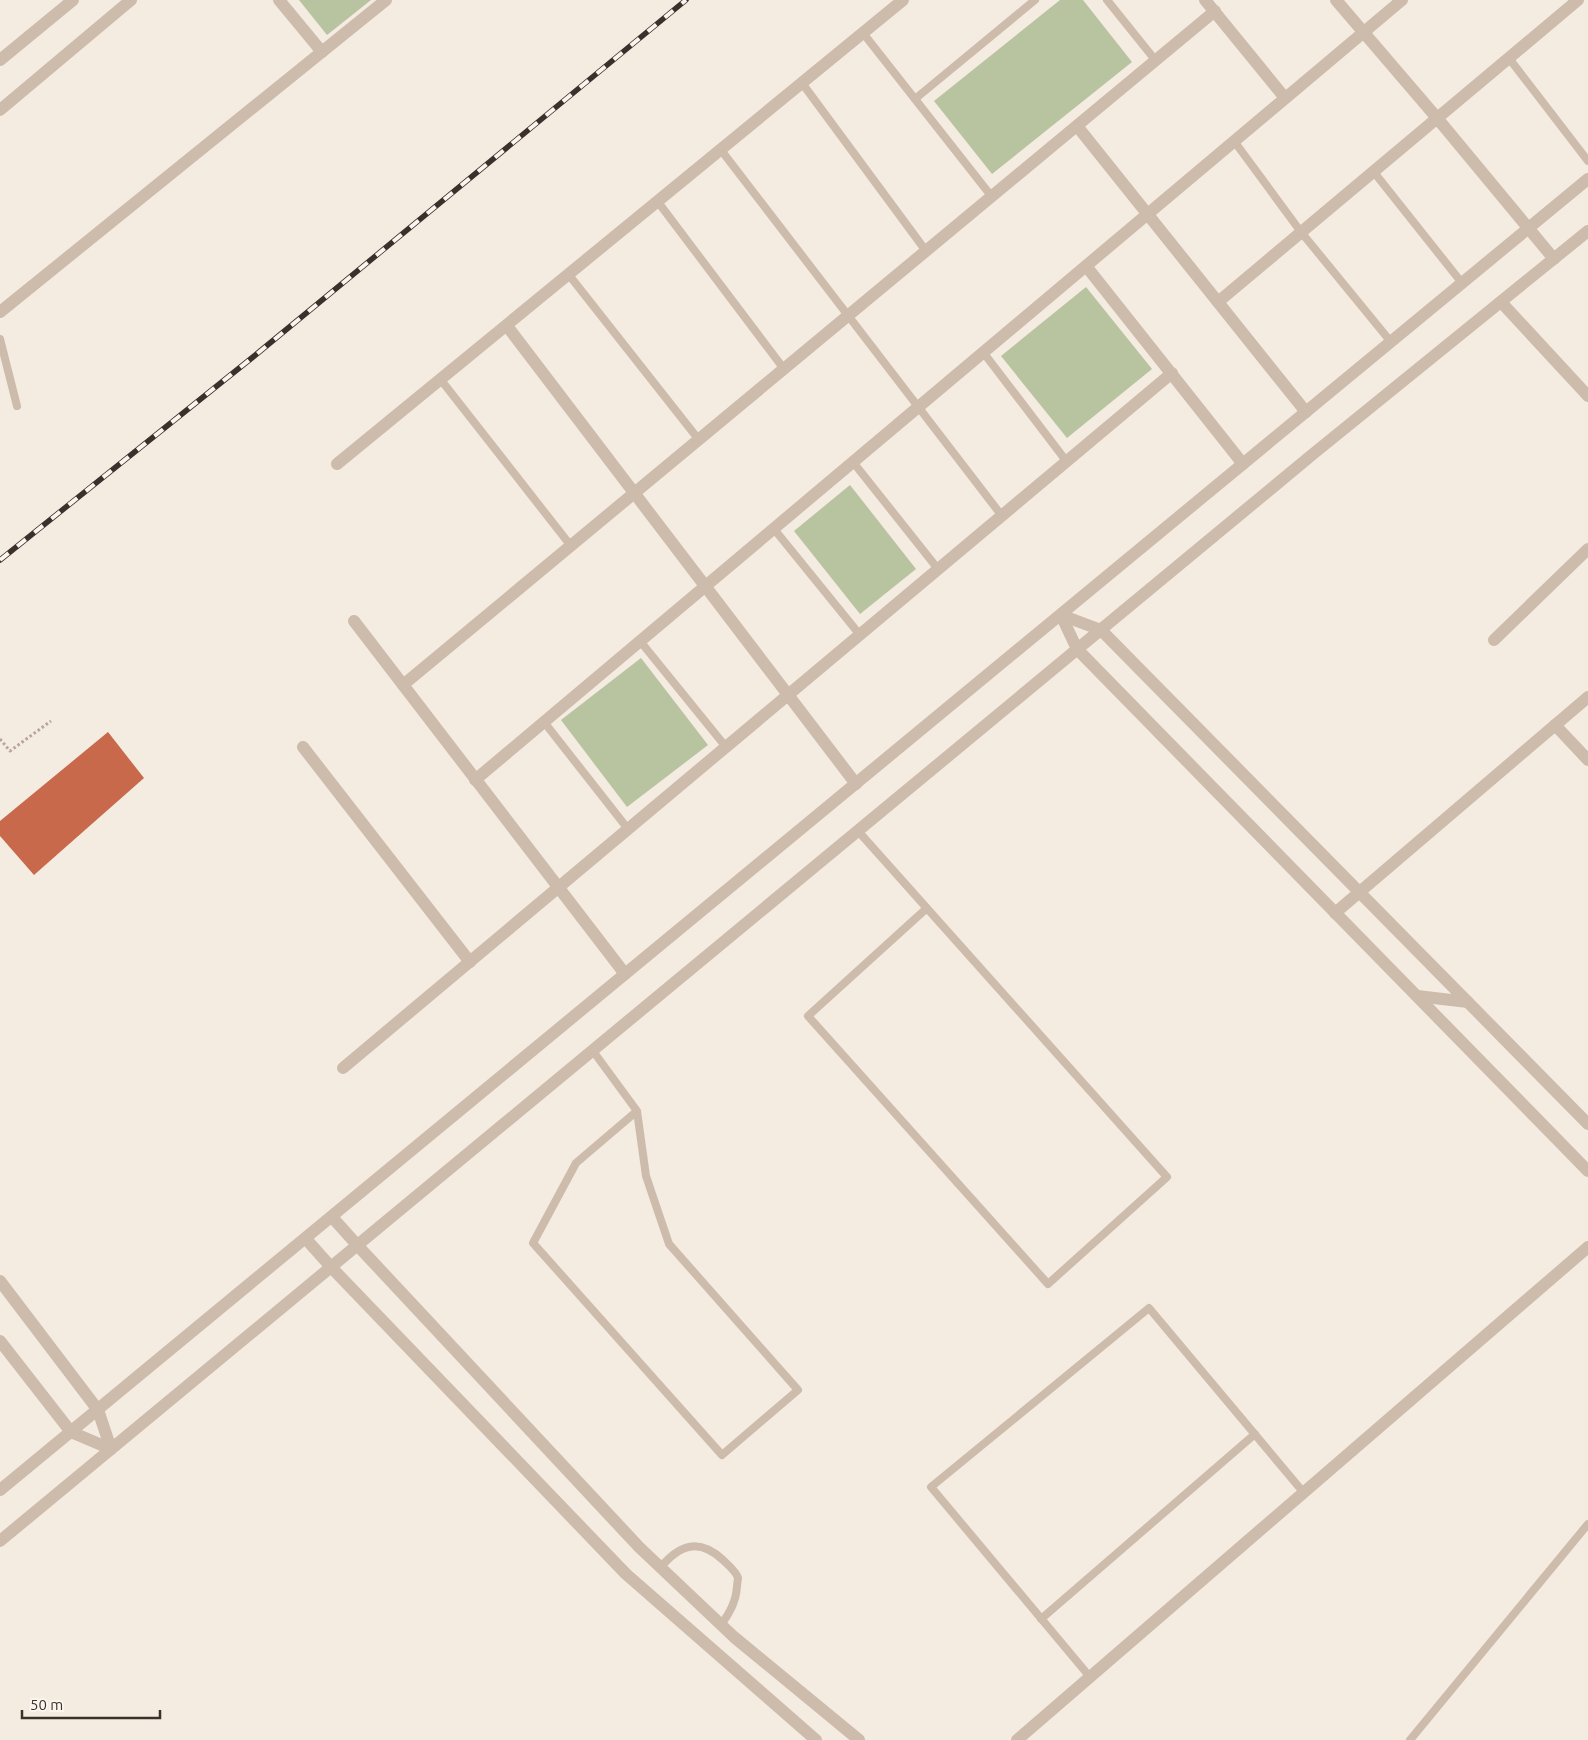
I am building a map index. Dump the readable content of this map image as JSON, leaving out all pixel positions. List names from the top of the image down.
{
  "scale_bar": "50 m"
}
